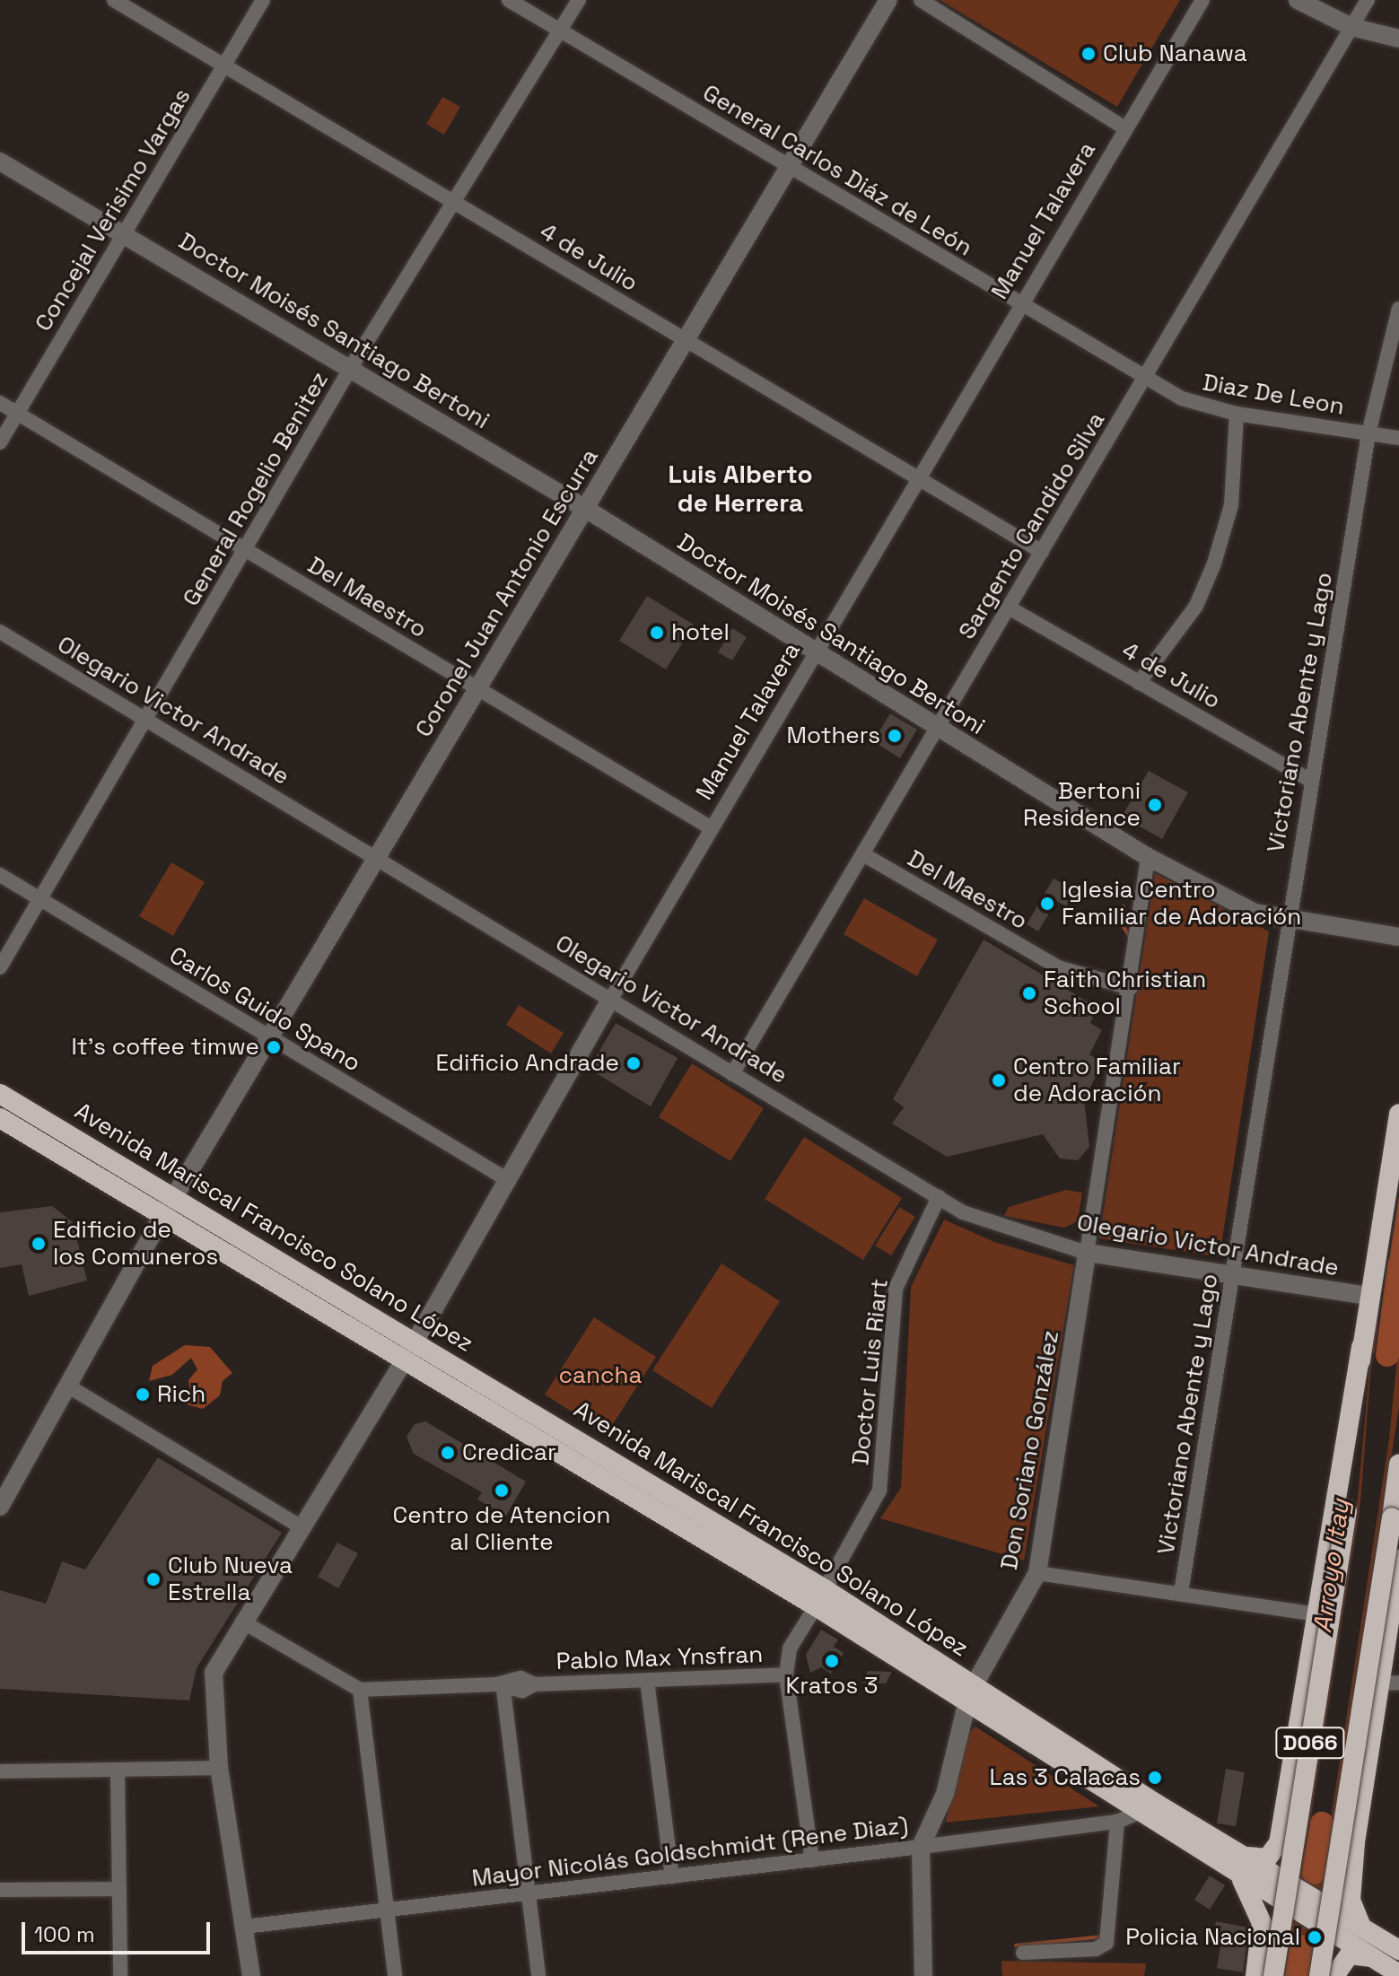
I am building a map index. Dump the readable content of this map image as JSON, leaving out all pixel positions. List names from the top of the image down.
{
  "streets": {
    "highway": ["Avenida Mariscal Francisco Solano López", "D066"],
    "street": [
      "General Carlos Diáz de León",
      "Concejal Verisimo Vargas",
      "Manuel Talavera",
      "4 de Julio",
      "Doctor Moisés Santiago Bertoni",
      "Diaz De Leon",
      "General Rogelio Benitez",
      "Sargento Candido Silva",
      "Coronel Juan Antonio Escurra",
      "Del Maestro",
      "Olegario Victor Andrade",
      "Victoriano Abente y Lago",
      "Carlos Guido Spano",
      "Doctor Luis Riart",
      "Don Soriano González",
      "Pablo Max Ynsfran",
      "Mayor Nicolás Goldschmidt (Rene Diaz)"
    ]
  },
  "crossings": [
    ["General Carlos Diáz de León", "Manuel Talavera"],
    ["General Carlos Diáz de León", "Diaz De Leon"],
    ["General Carlos Diáz de León", "General Rogelio Benitez"],
    ["General Carlos Diáz de León", "Sargento Candido Silva"],
    ["General Carlos Diáz de León", "Coronel Juan Antonio Escurra"],
    ["Concejal Verisimo Vargas", "4 de Julio"],
    ["Concejal Verisimo Vargas", "Doctor Moisés Santiago Bertoni"],
    ["Concejal Verisimo Vargas", "Del Maestro"],
    ["Manuel Talavera", "4 de Julio"],
    ["Manuel Talavera", "Doctor Moisés Santiago Bertoni"],
    ["Manuel Talavera", "Del Maestro"],
    ["Manuel Talavera", "Olegario Victor Andrade"],
    ["Manuel Talavera", "Carlos Guido Spano"],
    ["Manuel Talavera", "Avenida Mariscal Francisco Solano López"],
    ["Manuel Talavera", "Mayor Nicolás Goldschmidt (Rene Diaz)"],
    ["4 de Julio", "General Rogelio Benitez"],
    ["4 de Julio", "Sargento Candido Silva"],
    ["4 de Julio", "Coronel Juan Antonio Escurra"],
    ["4 de Julio", "Victoriano Abente y Lago"],
    ["Doctor Moisés Santiago Bertoni", "General Rogelio Benitez"],
    ["Doctor Moisés Santiago Bertoni", "Sargento Candido Silva"],
    ["Doctor Moisés Santiago Bertoni", "Coronel Juan Antonio Escurra"],
    ["Doctor Moisés Santiago Bertoni", "Victoriano Abente y Lago"],
    ["Diaz De Leon", "Sargento Candido Silva"],
    ["Diaz De Leon", "Victoriano Abente y Lago"],
    ["General Rogelio Benitez", "Del Maestro"],
    ["General Rogelio Benitez", "Olegario Victor Andrade"],
    ["General Rogelio Benitez", "Carlos Guido Spano"],
    ["Sargento Candido Silva", "Del Maestro"],
    ["Sargento Candido Silva", "Olegario Victor Andrade"],
    ["Coronel Juan Antonio Escurra", "Del Maestro"],
    ["Coronel Juan Antonio Escurra", "Olegario Victor Andrade"],
    ["Coronel Juan Antonio Escurra", "Carlos Guido Spano"],
    ["Coronel Juan Antonio Escurra", "Avenida Mariscal Francisco Solano López"],
    ["Olegario Victor Andrade", "Victoriano Abente y Lago"],
    ["Olegario Victor Andrade", "Doctor Luis Riart"],
    ["Olegario Victor Andrade", "Don Soriano González"],
    ["Olegario Victor Andrade", "D066"],
    ["Avenida Mariscal Francisco Solano López", "Doctor Luis Riart"],
    ["Avenida Mariscal Francisco Solano López", "Don Soriano González"],
    ["Avenida Mariscal Francisco Solano López", "Mayor Nicolás Goldschmidt (Rene Diaz)"],
    ["Doctor Luis Riart", "Pablo Max Ynsfran"],
    ["Don Soriano González", "Mayor Nicolás Goldschmidt (Rene Diaz)"]
  ],
  "districts": ["Luis Alberto de Herrera"],
  "water": ["Arroyo Itay"],
  "parks": ["cancha"],
  "places": [
    "Club Nanawa",
    "hotel",
    "Mothers",
    "Bertoni Residence",
    "Iglesia Centro Familiar de Adoración",
    "Faith Christian School",
    "It's coffee timwe",
    "Edificio Andrade",
    "Centro Familiar de Adoración",
    "Edificio de los Comuneros",
    "Rich",
    "Credicar",
    "Centro de Atencion al Cliente",
    "Club Nueva Estrella",
    "Kratos 3",
    "Las 3 Calacas",
    "Policia Nacional"
  ],
  "scale_bar": "100 m"
}
